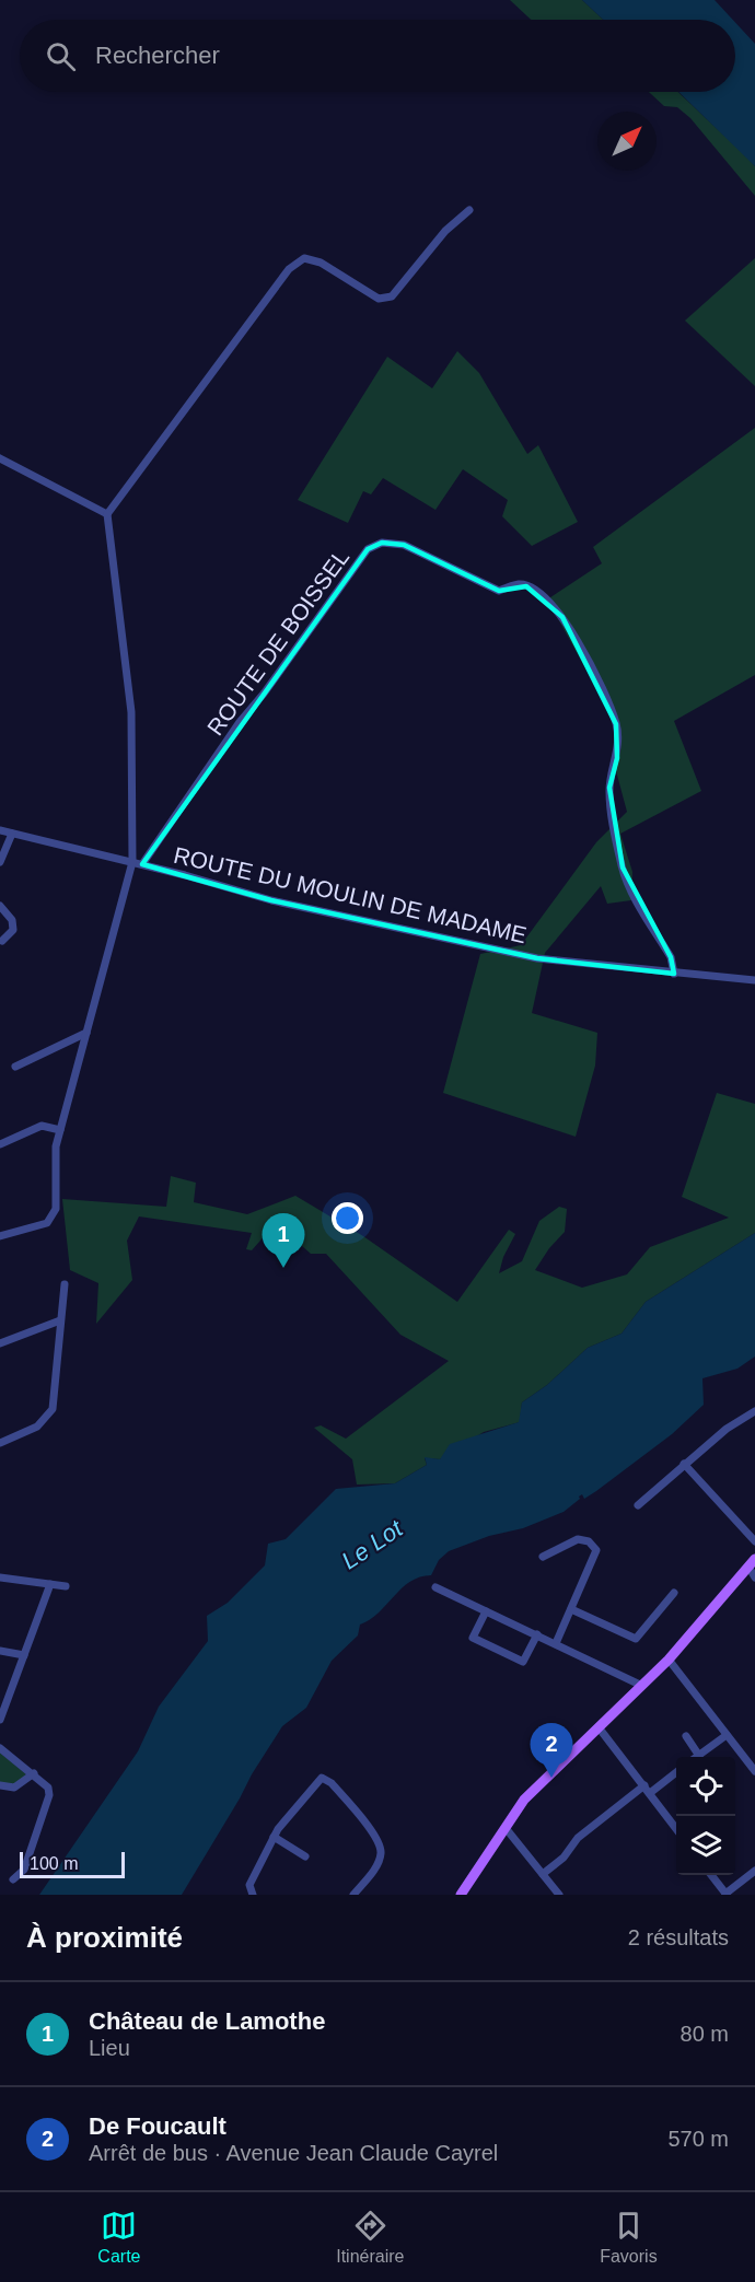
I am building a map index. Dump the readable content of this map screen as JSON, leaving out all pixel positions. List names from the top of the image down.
{
  "streets": {
    "street": ["ROUTE DE BOISSEL", "ROUTE DU MOULIN DE MADAME"]
  },
  "crossings": [
    ["ROUTE DE BOISSEL", "ROUTE DU MOULIN DE MADAME"]
  ],
  "water": ["Le Lot"],
  "scale_bar": "100 m",
  "north": "top right",
  "page": {
    "search": "Rechercher",
    "pins": ["1", "2"],
    "scale": "100 m",
    "heading": ["À proximité", "2 résultats"],
    "list": [
      {
        "mark": "1",
        "name": "Château de Lamothe",
        "note": "Lieu",
        "value": "80 m"
      },
      {
        "mark": "2",
        "name": "De Foucault",
        "note": "Arrêt de bus · Avenue Jean Claude Cayrel",
        "value": "570 m"
      }
    ],
    "nav": ["Carte", "Itinéraire", "Favoris"]
  }
}
